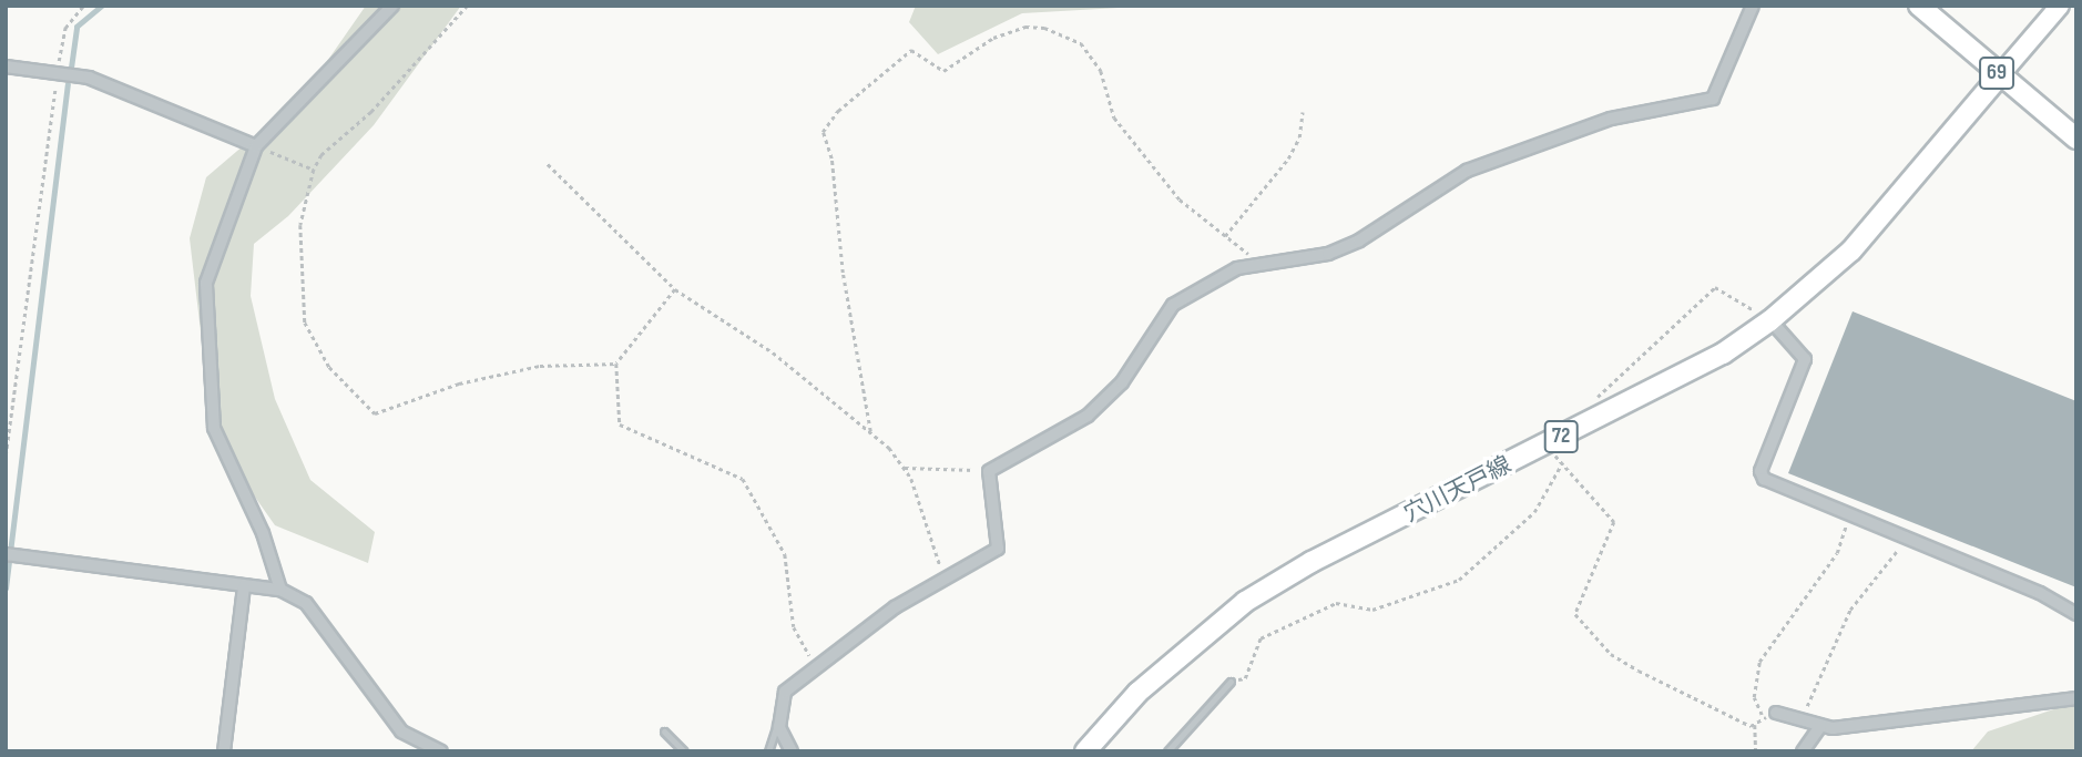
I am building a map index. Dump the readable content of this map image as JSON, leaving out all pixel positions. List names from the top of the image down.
{
  "streets": {
    "main road": ["69", "72", "穴川天戸線"]
  },
  "crossings": [
    ["69", "穴川天戸線"]
  ]
}
